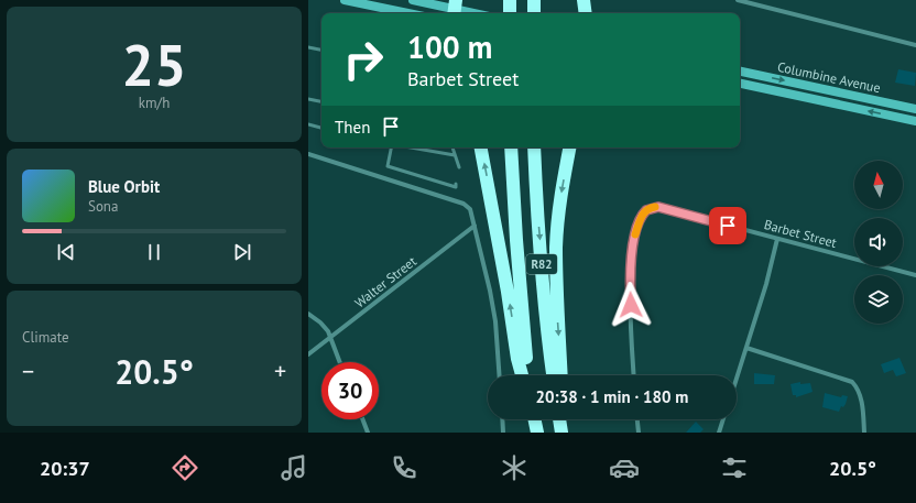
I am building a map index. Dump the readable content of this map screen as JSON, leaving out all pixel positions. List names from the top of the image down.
{
  "streets": {
    "highway": ["R82"],
    "main road": ["Columbine Avenue"],
    "street": ["Barbet Street", "Walter Street"]
  },
  "north": "top",
  "page": {
    "tile": [
      ["25", "km/h"],
      "Climate"
    ],
    "turn": ["100 m", "Barbet Street"],
    "then": "Then",
    "song": ["Blue Orbit", "Sona"],
    "heat": ["−", "20.5°", "+"],
    "limit": "30",
    "trip": "20:38 · 1 min · 180 m",
    "tabs": ["20:37", "20.5°"]
  }
}
